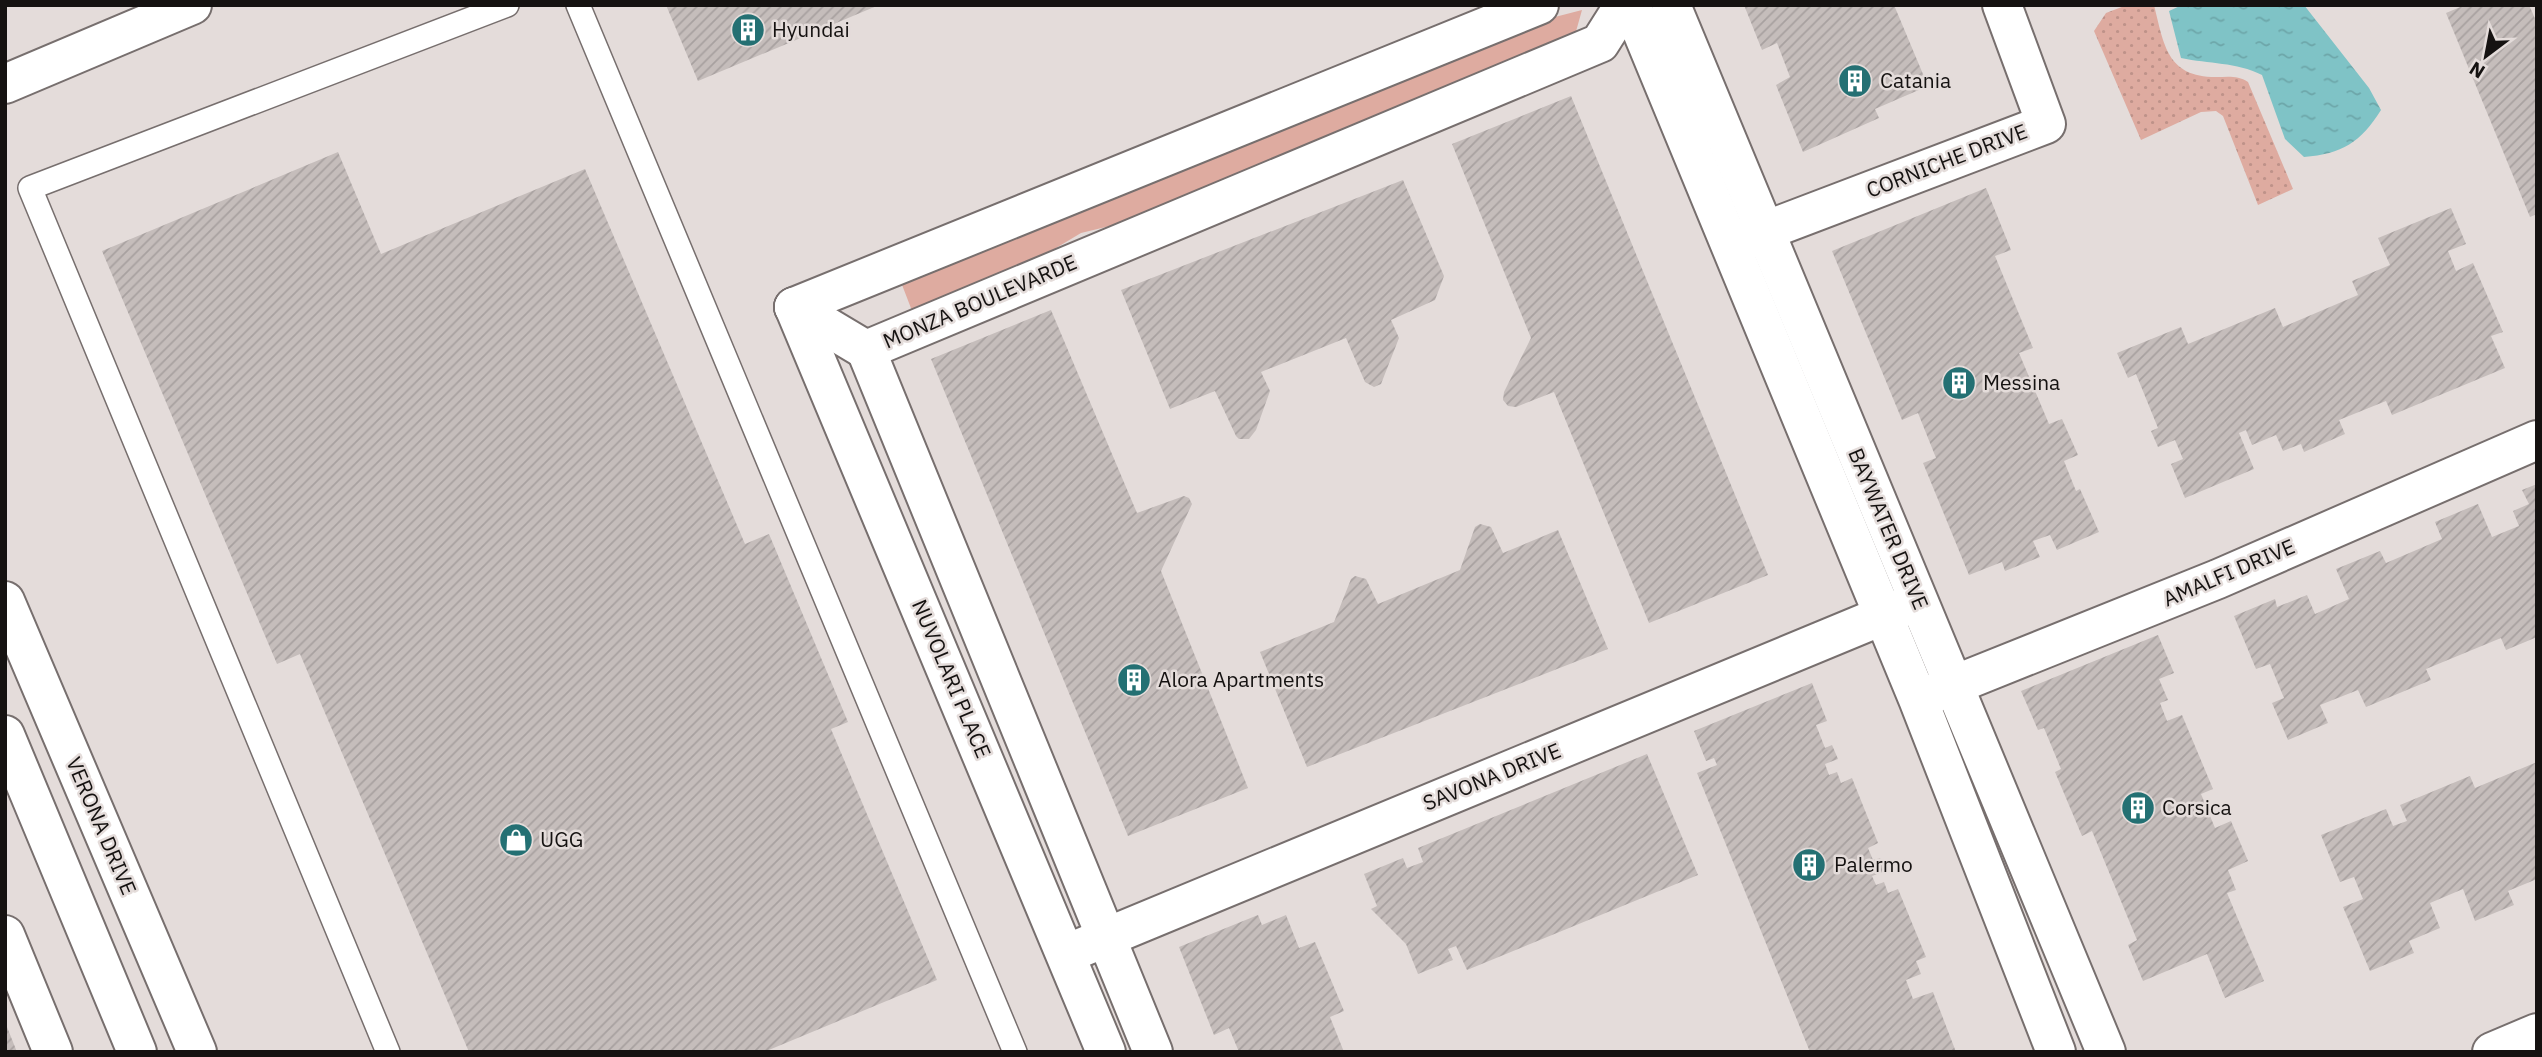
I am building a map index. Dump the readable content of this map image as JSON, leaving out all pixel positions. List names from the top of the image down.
{
  "streets": {
    "street": [
      "CORNICHE DRIVE",
      "MONZA BOULEVARDE",
      "BAYWATER DRIVE",
      "AMALFI DRIVE",
      "NUVOLARI PLACE",
      "SAVONA DRIVE",
      "VERONA DRIVE"
    ]
  },
  "crossings": [
    ["CORNICHE DRIVE", "BAYWATER DRIVE"],
    ["MONZA BOULEVARDE", "NUVOLARI PLACE"],
    ["BAYWATER DRIVE", "AMALFI DRIVE"],
    ["BAYWATER DRIVE", "SAVONA DRIVE"],
    ["NUVOLARI PLACE", "SAVONA DRIVE"]
  ],
  "places": {
    "building": [
      "Hyundai",
      "Catania",
      "Messina",
      "Alora Apartments",
      "Corsica",
      "Palermo"
    ],
    "shop": ["UGG"]
  },
  "north": "bottom left"
}
